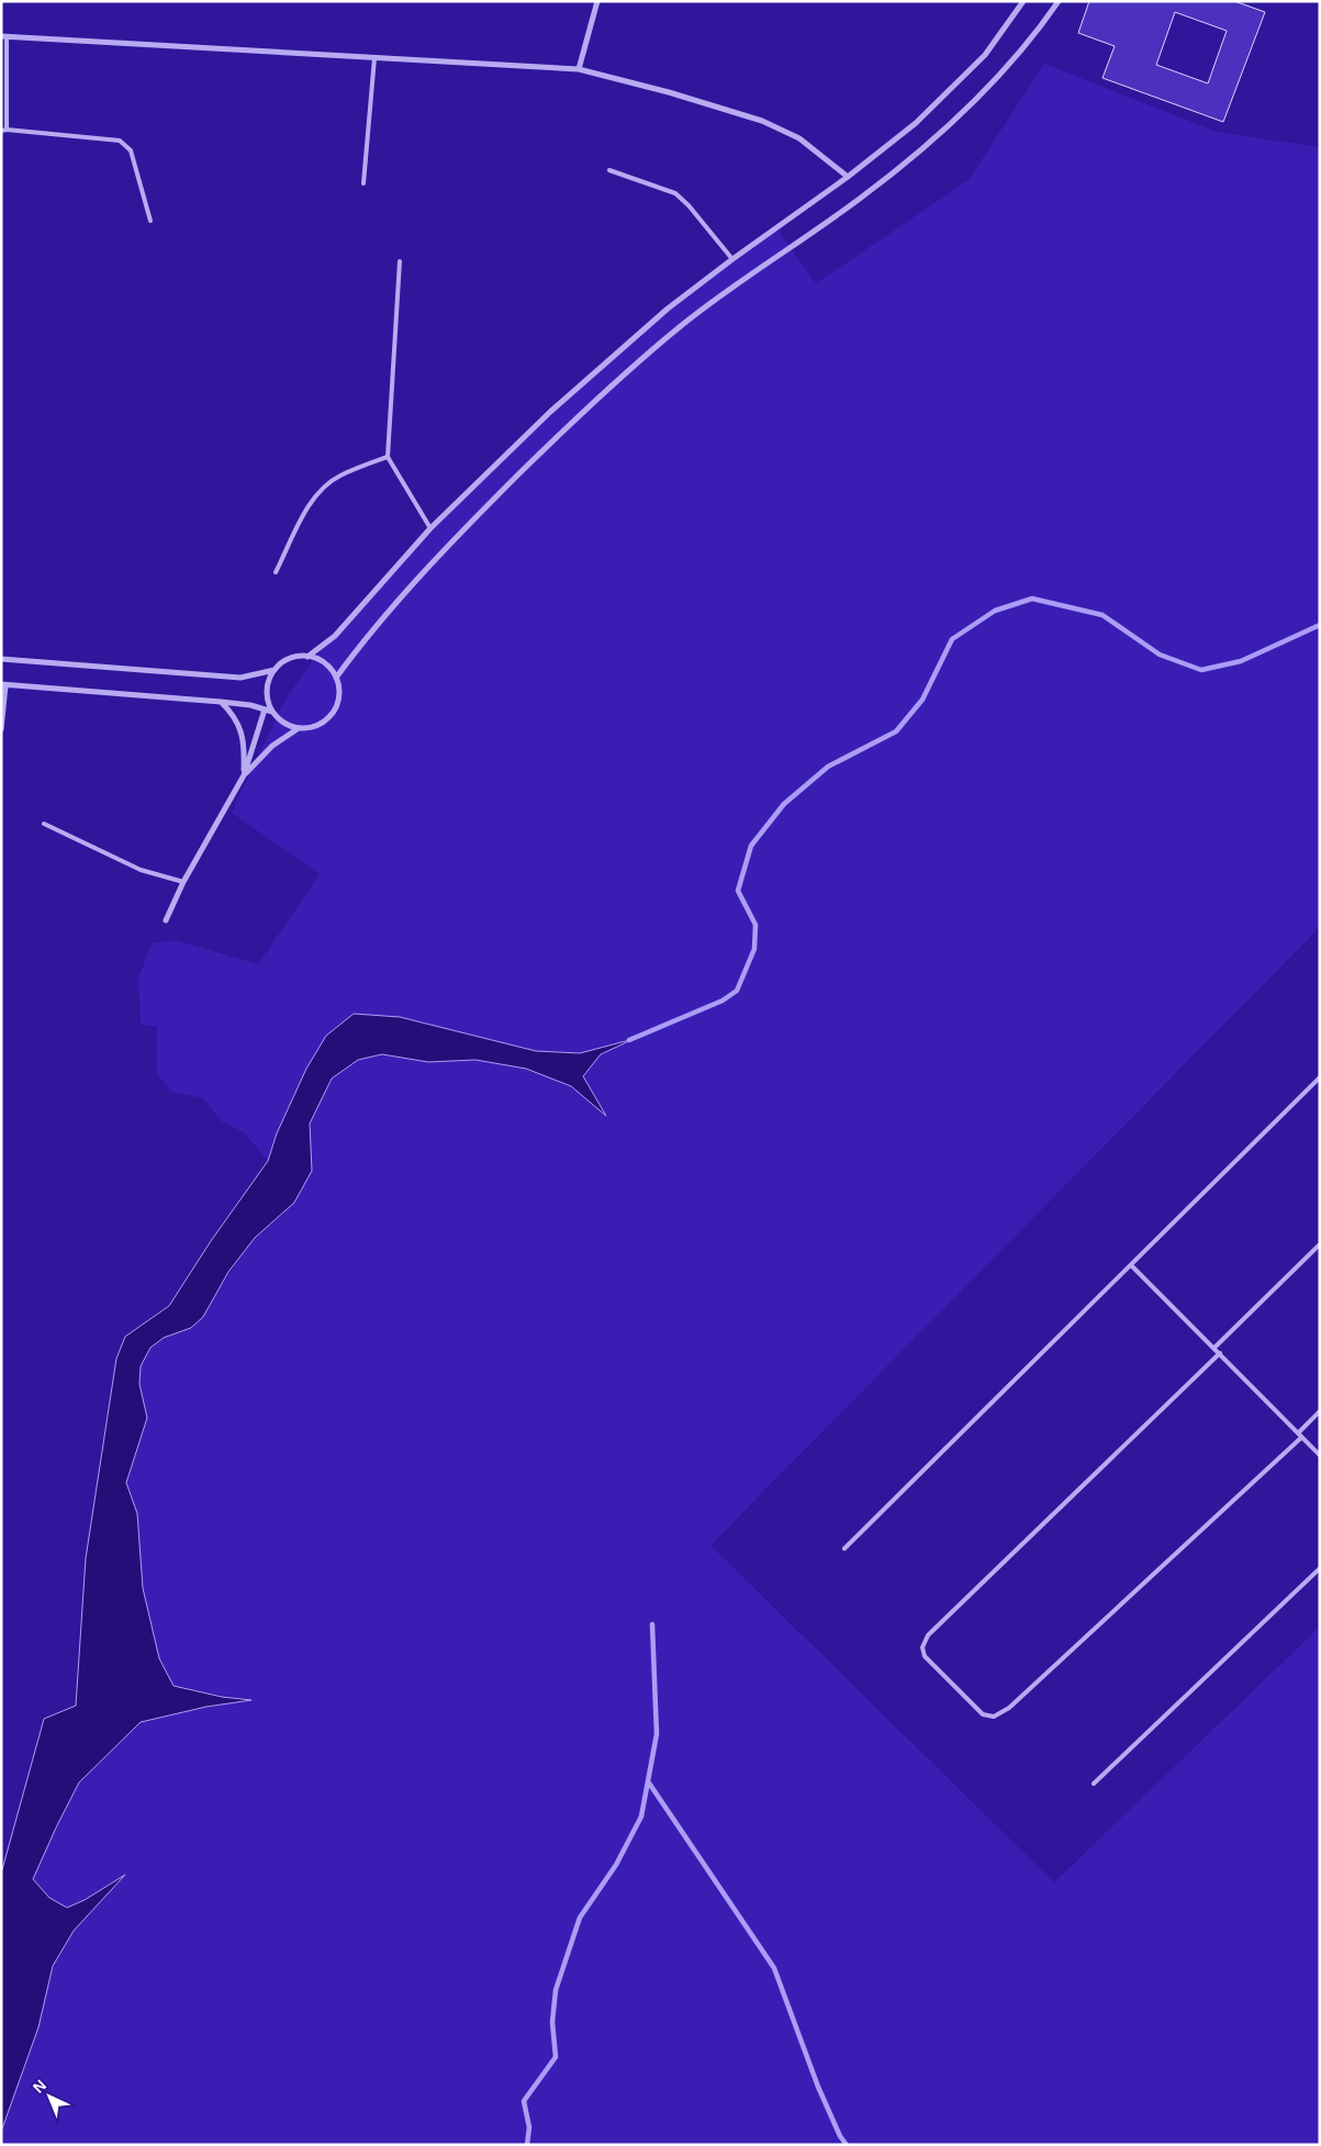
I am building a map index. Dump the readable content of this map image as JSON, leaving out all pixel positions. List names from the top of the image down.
{
  "north": "top left"
}
